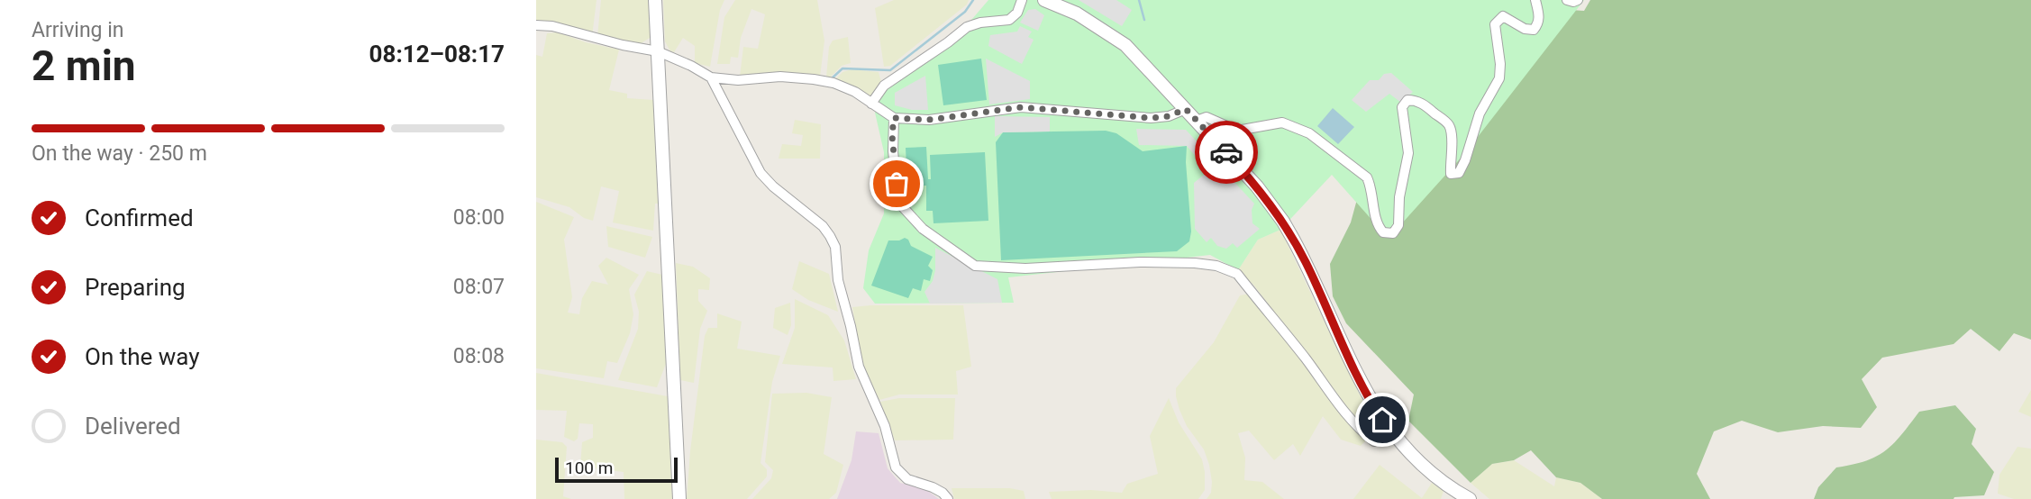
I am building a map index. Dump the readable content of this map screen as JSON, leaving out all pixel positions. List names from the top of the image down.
{
  "scale_bar": "100 m",
  "page": {
    "heading": ["2 min", "Arriving in", "08:12–08:17"],
    "bar": "On the way · 250 m",
    "list": [
      ["Confirmed", "08:00"],
      ["Preparing", "08:07"],
      ["On the way", "08:08"],
      "Delivered"
    ],
    "scale": "100 m"
  }
}
